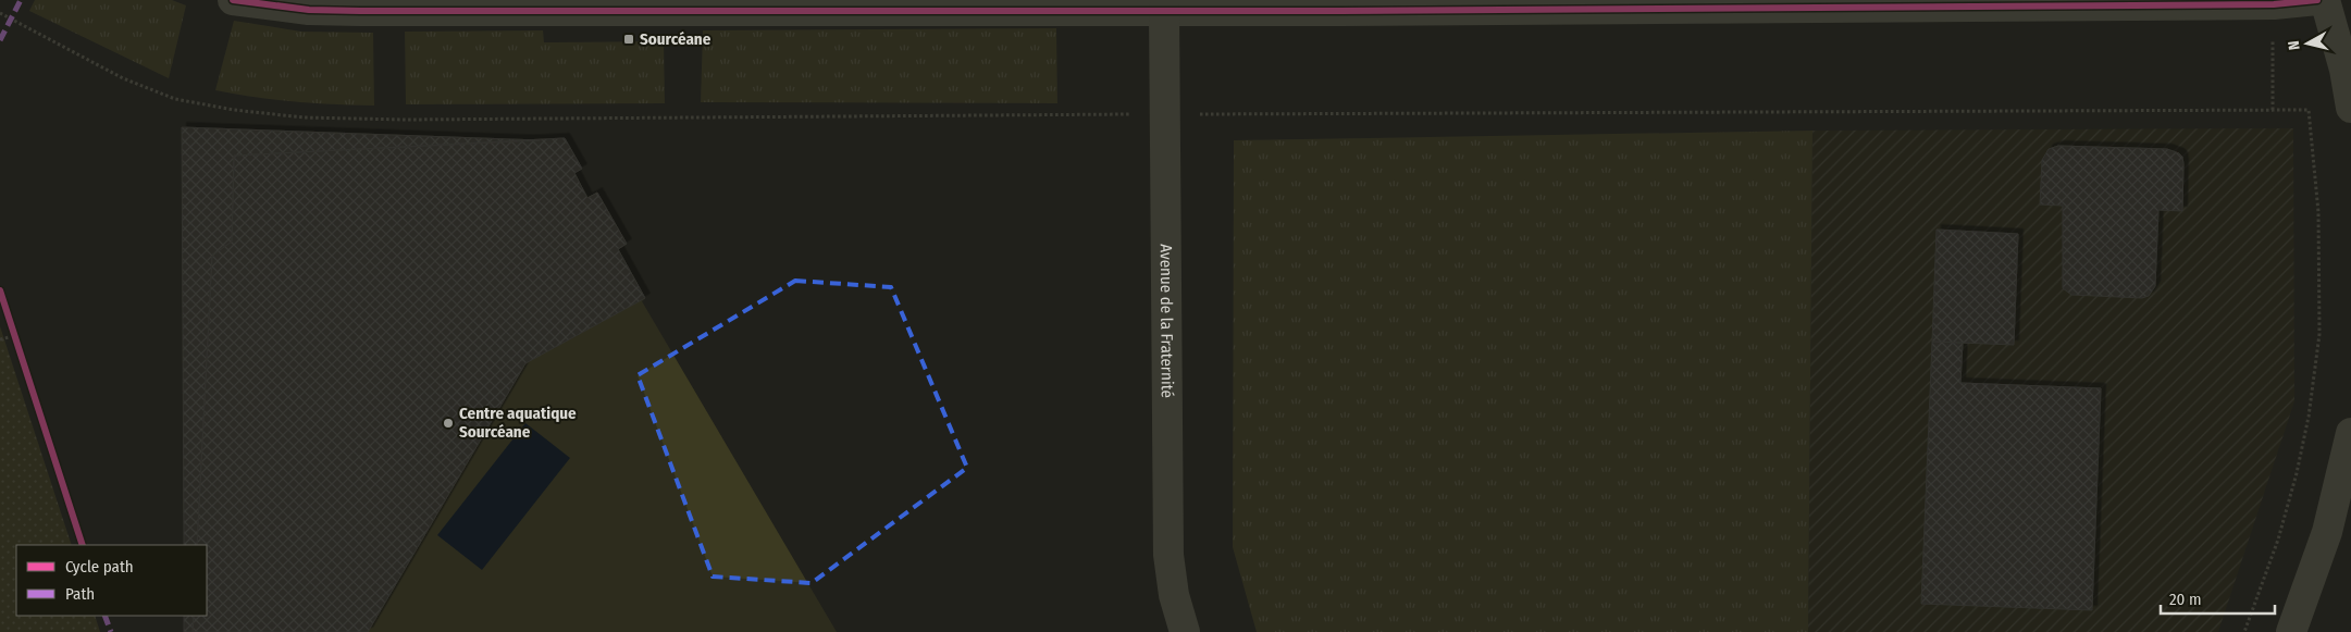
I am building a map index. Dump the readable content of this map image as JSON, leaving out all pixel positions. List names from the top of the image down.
{
  "streets": {
    "street": ["Avenue de la Fraternité"]
  },
  "places": {
    "transit": ["Sourcéane"],
    "other": ["Centre aquatique Sourcéane"]
  },
  "legend": ["Cycle path", "Path"],
  "scale_bar": "20 m",
  "north": "left"
}
